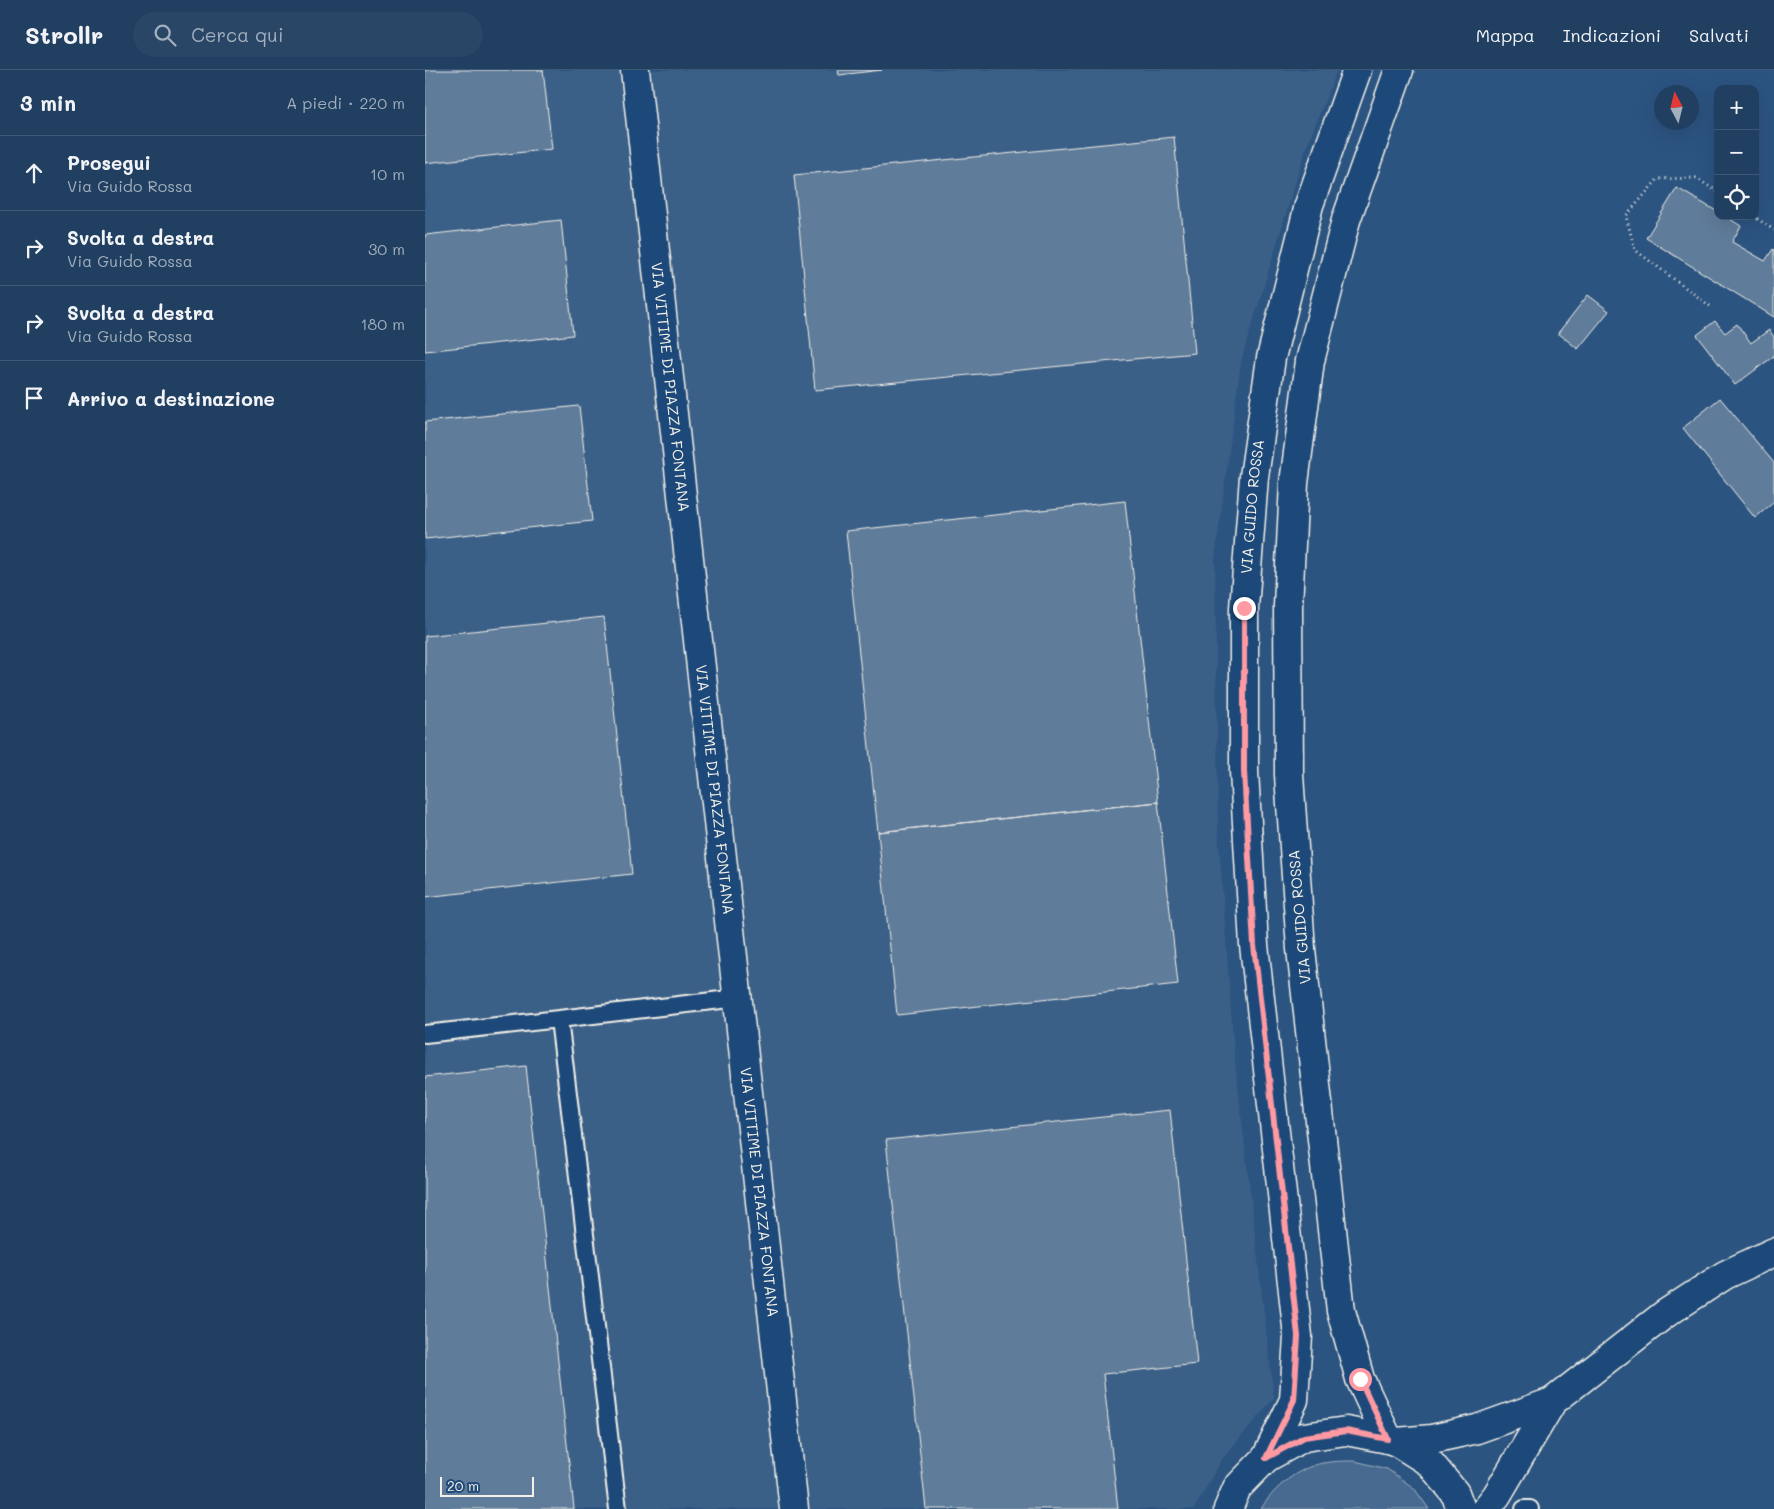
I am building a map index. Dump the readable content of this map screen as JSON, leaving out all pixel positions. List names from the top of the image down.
{
  "streets": {
    "street": ["VIA VITTIME DI PIAZZA FONTANA", "VIA GUIDO ROSSA"]
  },
  "scale_bar": "20 m",
  "north": "top",
  "page": {
    "header": "Strollr",
    "search": "Cerca qui",
    "nav": ["Mappa", "Indicazioni", "Salvati"],
    "heading": ["3 min", "A piedi · 220 m"],
    "map_buttons": ["+", "−"],
    "list": [
      ["Prosegui", "Via Guido Rossa", "10 m"],
      ["Svolta a destra", "Via Guido Rossa", "30 m"],
      ["Svolta a destra", "Via Guido Rossa", "180 m"],
      "Arrivo a destinazione"
    ],
    "scale": "20 m"
  }
}
